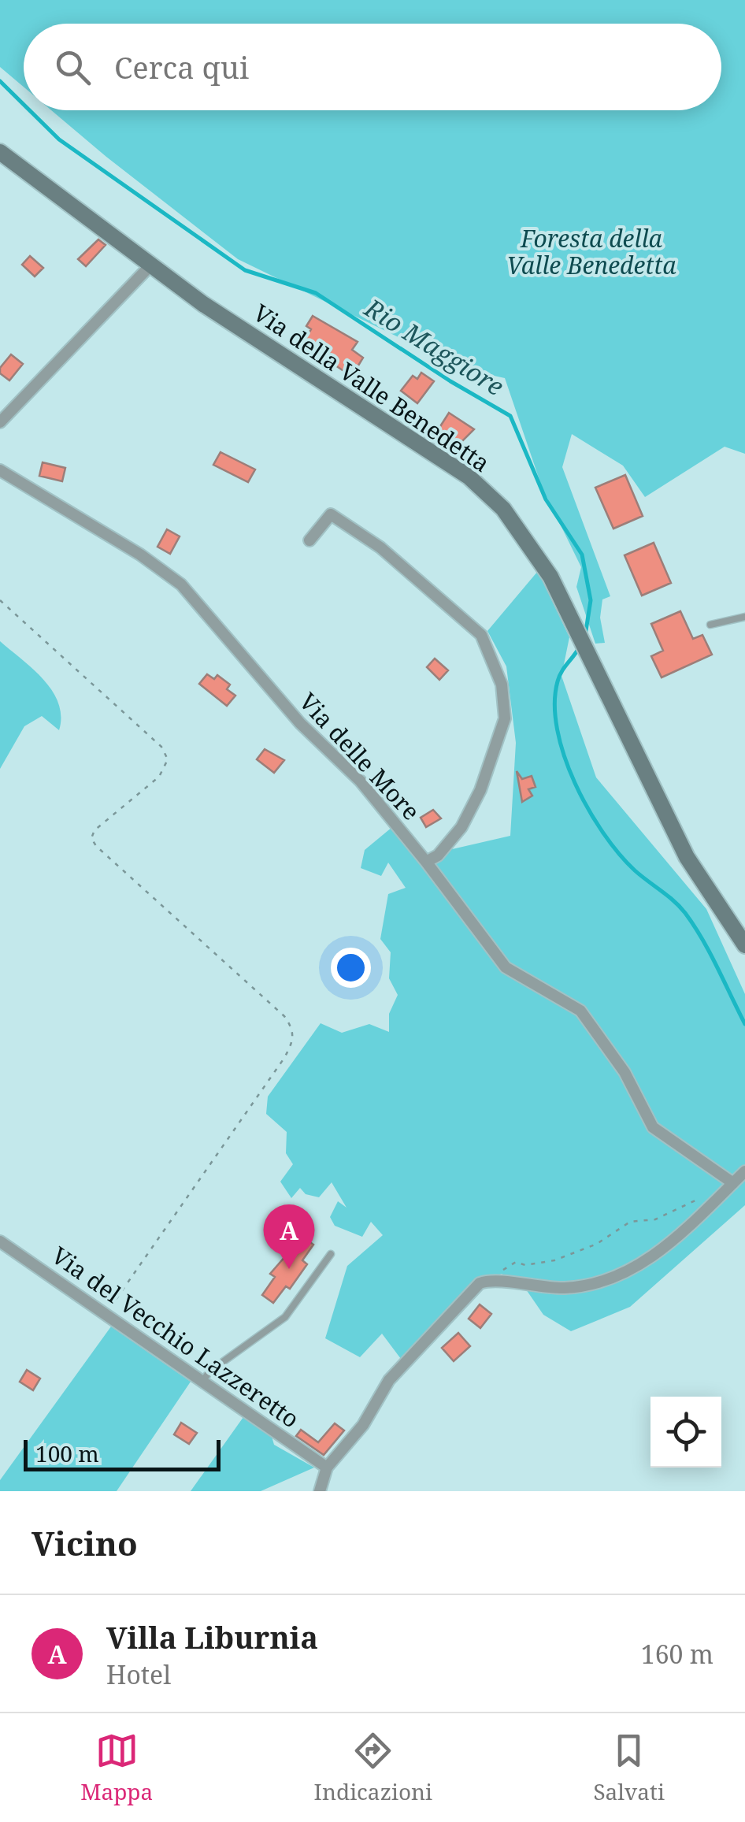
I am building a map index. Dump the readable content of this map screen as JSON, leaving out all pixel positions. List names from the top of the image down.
{
  "streets": {
    "main road": ["Via della Valle Benedetta"],
    "street": ["Via delle More", "Via del Vecchio Lazzeretto"]
  },
  "water": ["Rio Maggiore"],
  "parks": ["Foresta della Valle Benedetta"],
  "scale_bar": "100 m",
  "page": {
    "search": "Cerca qui",
    "pins": "A",
    "scale": "100 m",
    "heading": "Vicino",
    "list": [
      {
        "mark": "A",
        "name": "Villa Liburnia",
        "note": "Hotel",
        "value": "160 m"
      }
    ],
    "nav": ["Mappa", "Indicazioni", "Salvati"]
  }
}
